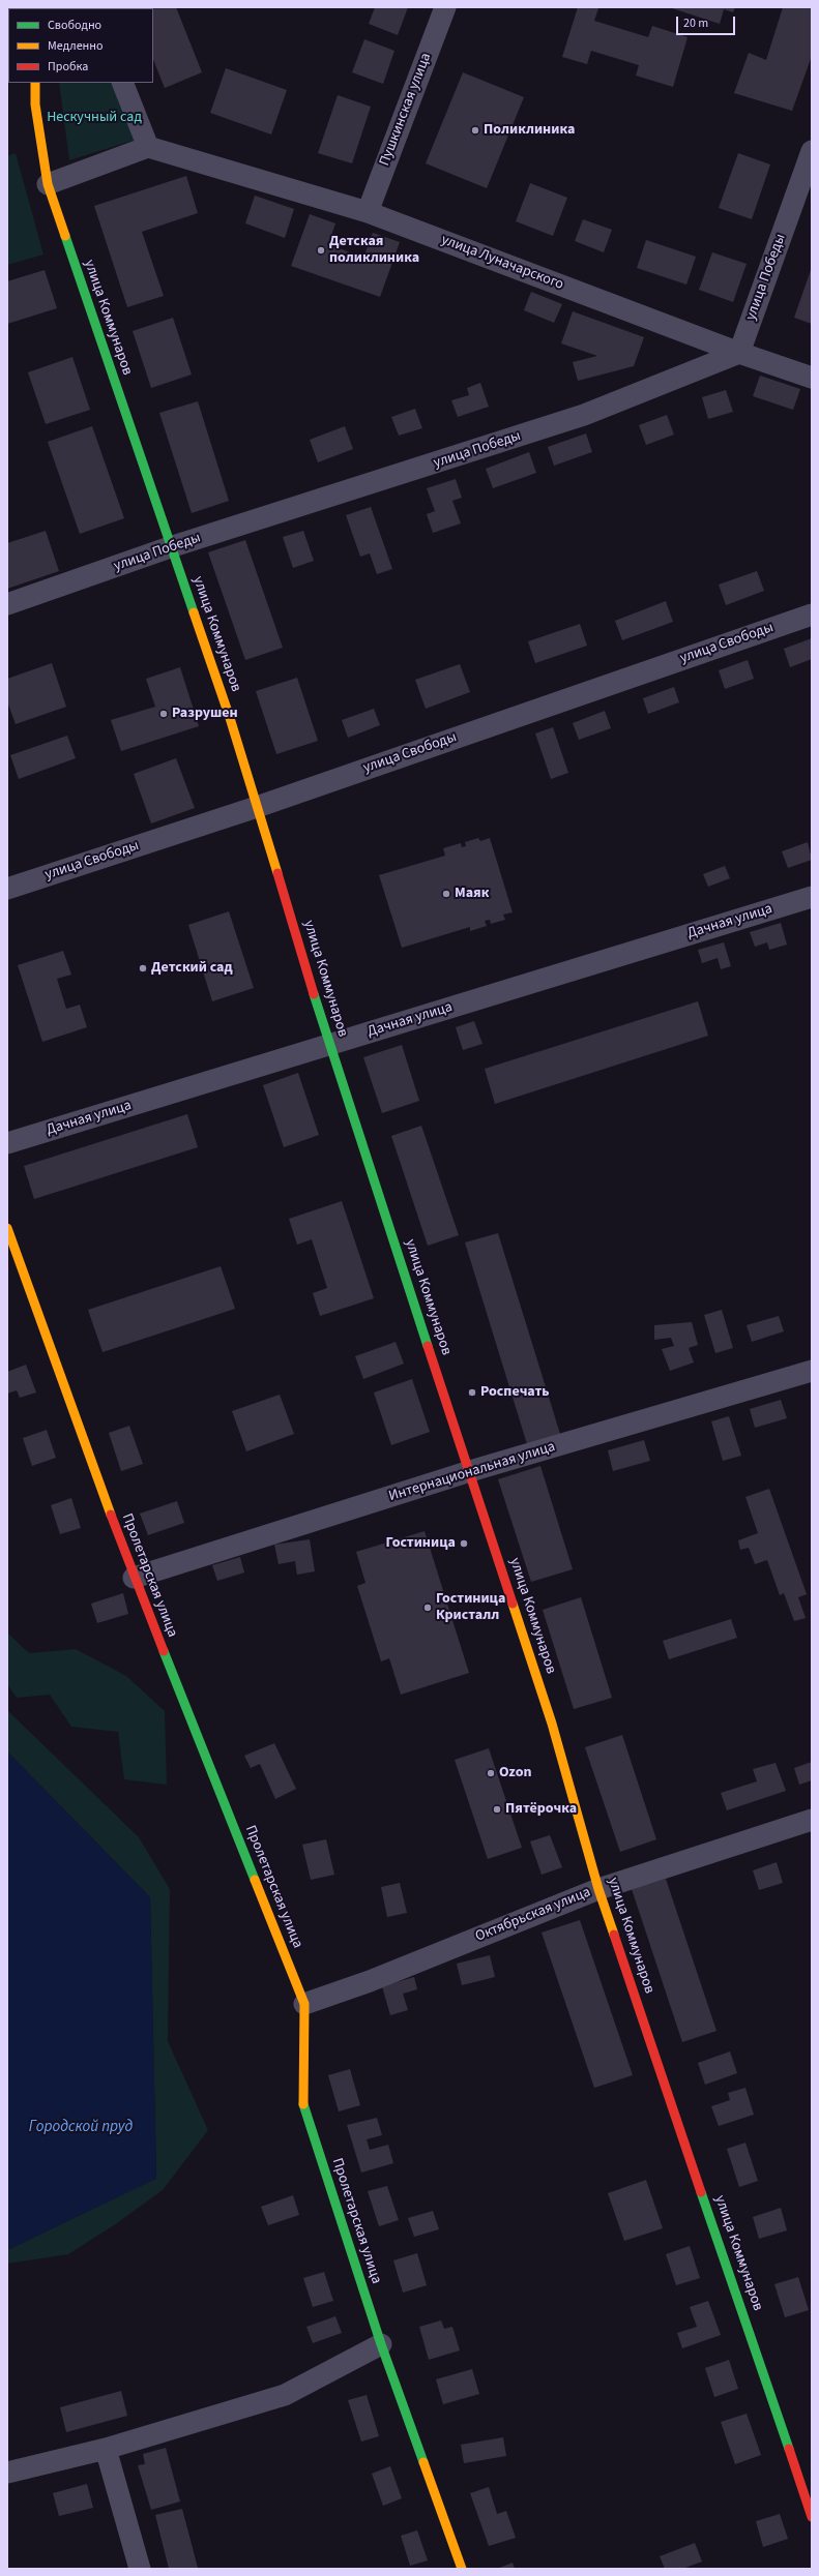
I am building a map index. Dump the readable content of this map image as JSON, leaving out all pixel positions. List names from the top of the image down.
{
  "streets": {
    "main road": ["улица Коммунаров", "Пролетарская улица"],
    "street": [
      "Пушкинская улица",
      "улица Луначарского",
      "улица Победы",
      "улица Свободы",
      "Дачная улица",
      "Интернациональная улица",
      "Октябрьская улица"
    ]
  },
  "crossings": [
    ["Пушкинская улица", "улица Луначарского"],
    ["улица Луначарского", "улица Победы"],
    ["улица Победы", "улица Коммунаров"],
    ["улица Коммунаров", "улица Свободы"],
    ["улица Коммунаров", "Дачная улица"],
    ["улица Коммунаров", "Интернациональная улица"],
    ["улица Коммунаров", "Октябрьская улица"],
    ["Интернациональная улица", "Пролетарская улица"],
    ["Пролетарская улица", "Октябрьская улица"]
  ],
  "water": ["Городской пруд"],
  "parks": ["Нескучный сад"],
  "places": [
    "Поликлиника",
    "Детская поликлиника",
    "Разрушен",
    "Маяк",
    "Детский сад",
    "Роспечать",
    "Гостиница",
    "Гостиница Кристалл",
    "Ozon",
    "Пятёрочка"
  ],
  "legend": ["Свободно", "Медленно", "Пробка"],
  "scale_bar": "20 m"
}
